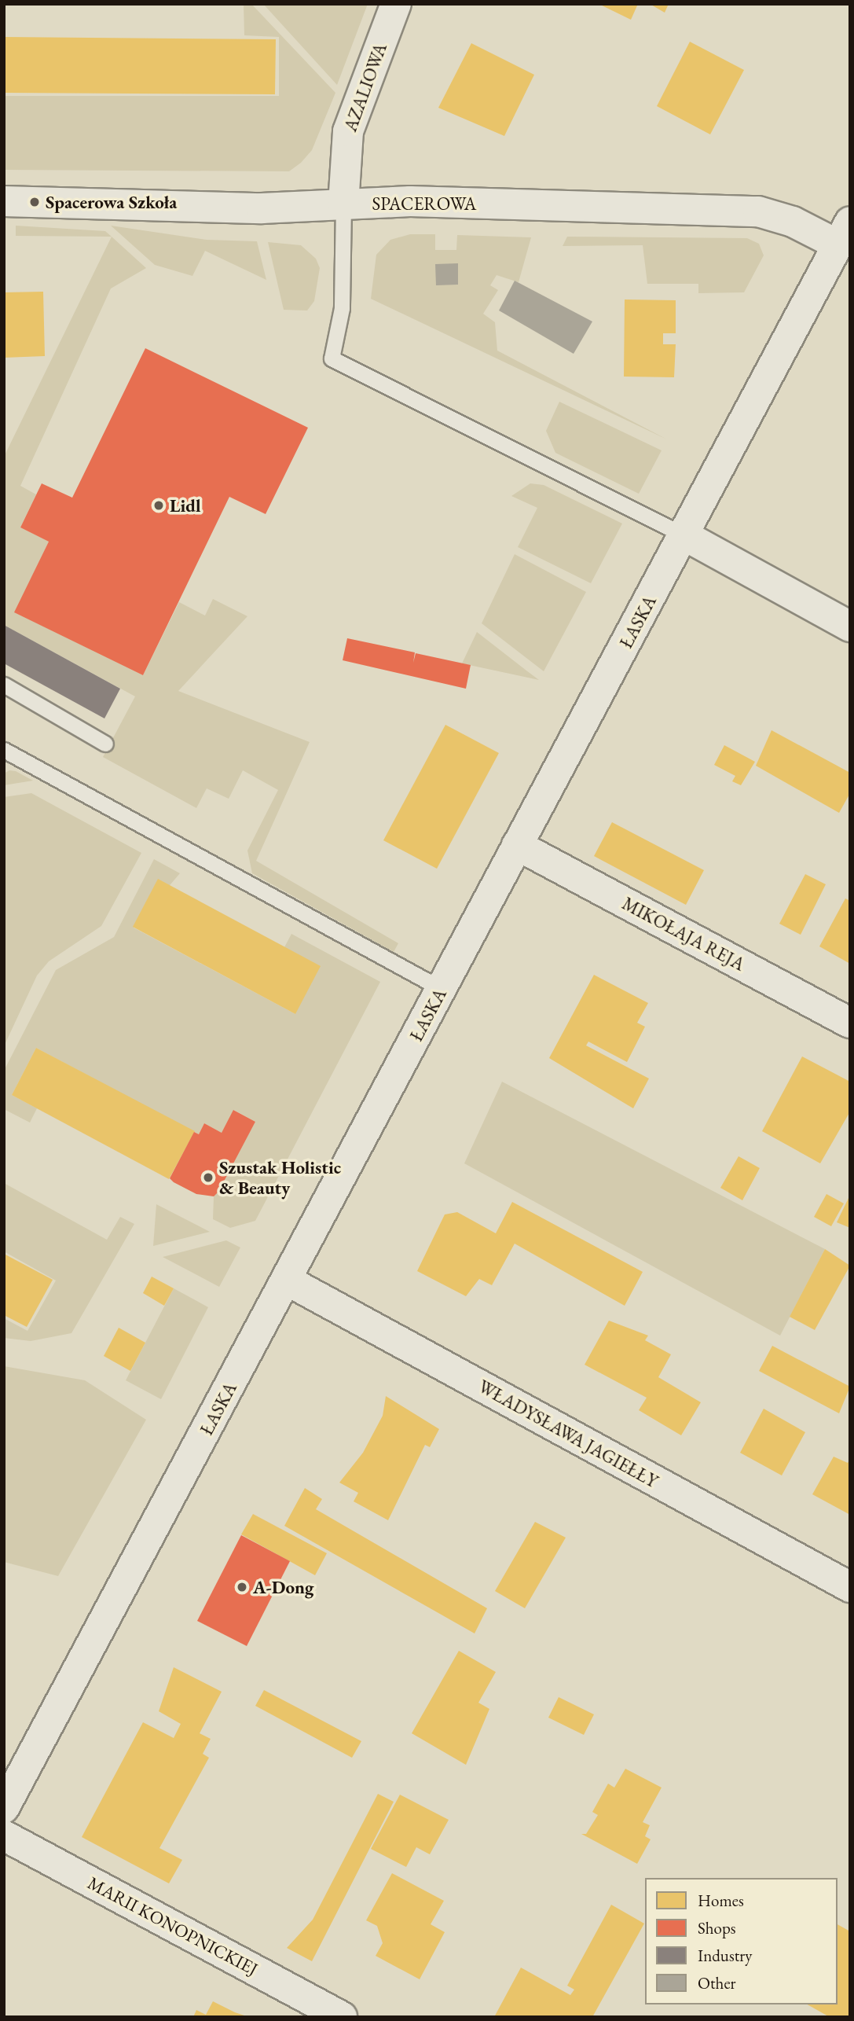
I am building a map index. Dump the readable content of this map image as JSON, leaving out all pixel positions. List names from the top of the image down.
{
  "streets": {
    "street": [
      "AZALIOWA",
      "SPACEROWA",
      "ŁASKA",
      "MIKOŁAJA REJA",
      "WŁADYSŁAWA JAGIEŁŁY",
      "MARII KONOPNICKIEJ"
    ]
  },
  "crossings": [
    ["AZALIOWA", "SPACEROWA"],
    ["SPACEROWA", "ŁASKA"],
    ["ŁASKA", "MIKOŁAJA REJA"],
    ["ŁASKA", "WŁADYSŁAWA JAGIEŁŁY"]
  ],
  "places": [
    "Spacerowa Szkoła",
    "Lidl",
    "Szustak Holistic & Beauty",
    "A-Dong"
  ],
  "legend": [
    "Homes",
    "Shops",
    "Industry",
    "Other"
  ]
}
